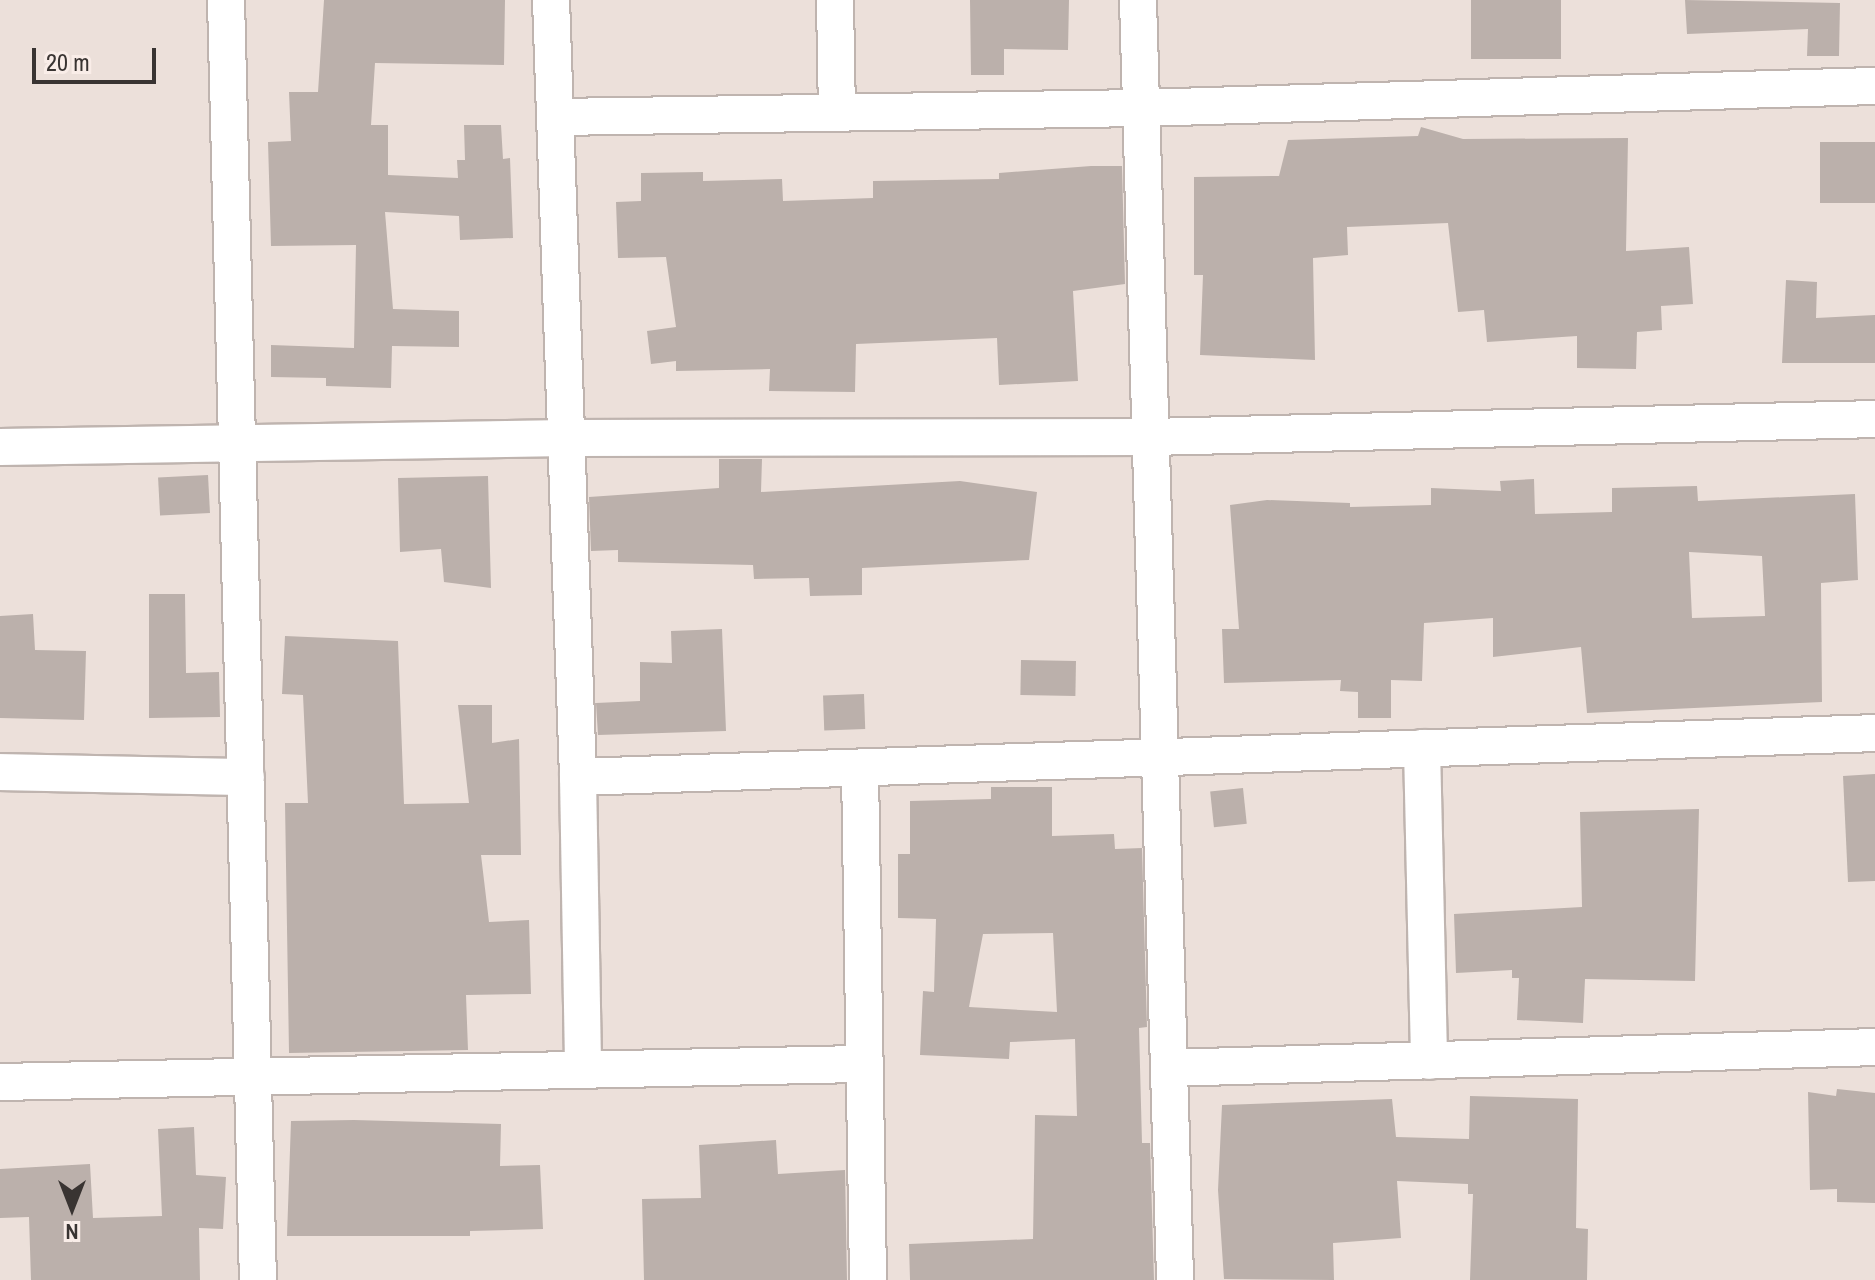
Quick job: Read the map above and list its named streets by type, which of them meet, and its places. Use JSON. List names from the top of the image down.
{
  "scale_bar": "20 m",
  "north": "bottom"
}
